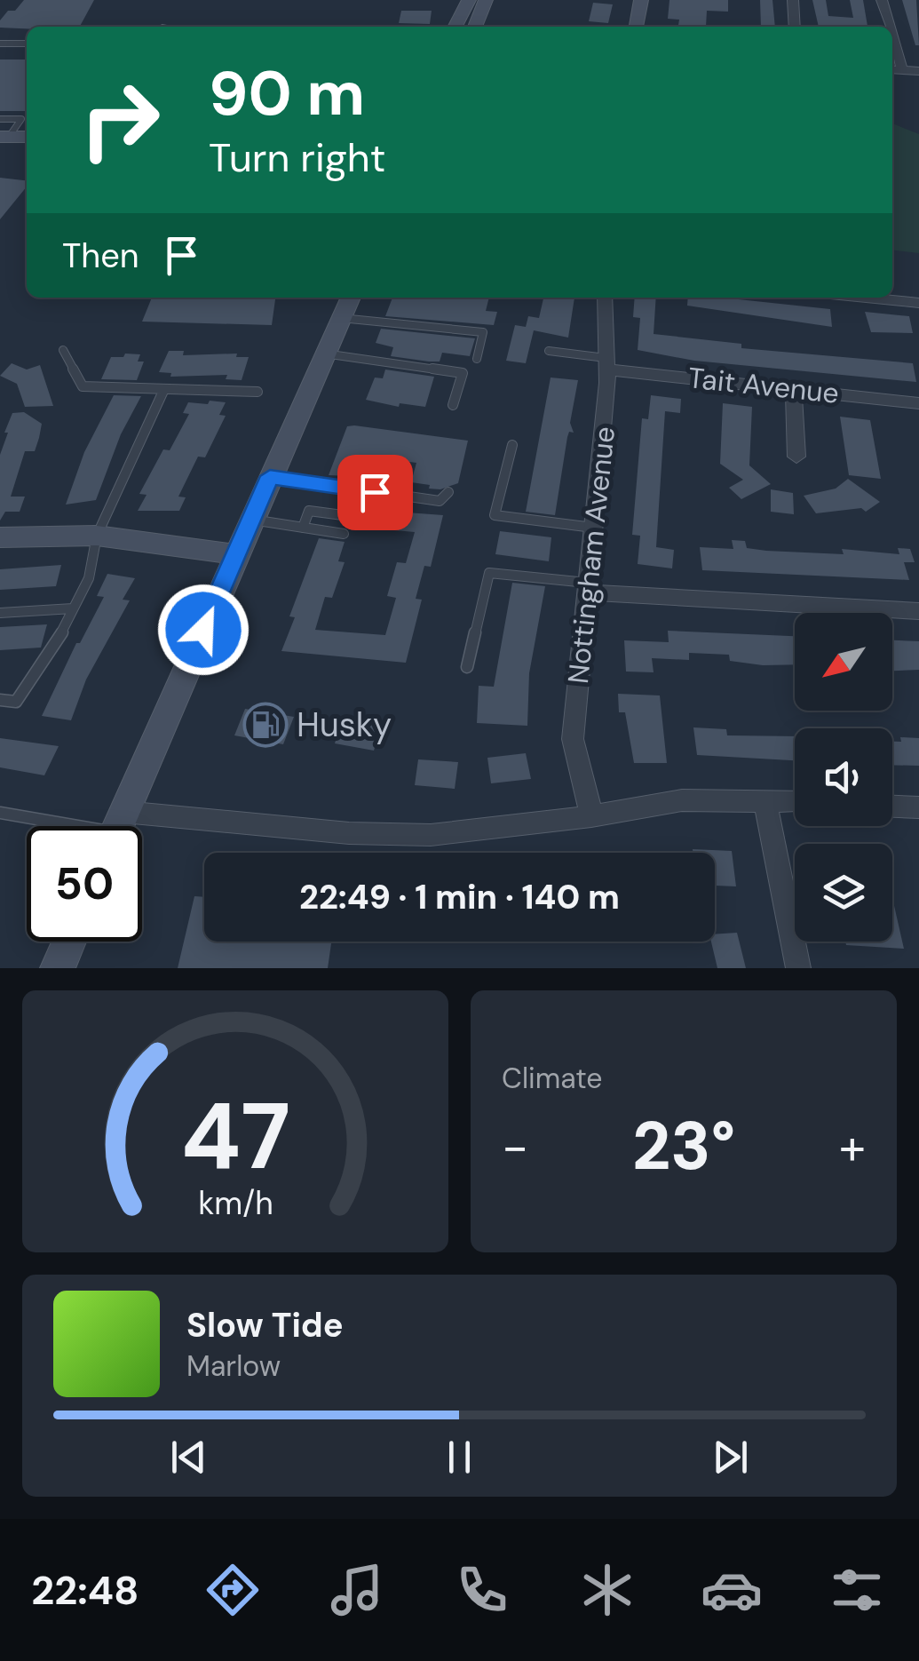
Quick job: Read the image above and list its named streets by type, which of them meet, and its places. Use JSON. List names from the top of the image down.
{
  "streets": {
    "street": ["Tait Avenue", "Nottingham Avenue"]
  },
  "crossings": [
    ["Tait Avenue", "Nottingham Avenue"]
  ],
  "places": {
    "fuel station": ["Husky"]
  },
  "north": "bottom left",
  "page": {
    "turn": ["90 m", "Turn right"],
    "then": "Then",
    "limit": "50",
    "trip": "22:49 · 1 min · 140 m",
    "tile": "Climate",
    "heat": ["−", "23°", "+"],
    "song": ["Slow Tide", "Marlow"],
    "tabs": "22:48",
    "gauge": ["47", "km/h"]
  }
}
